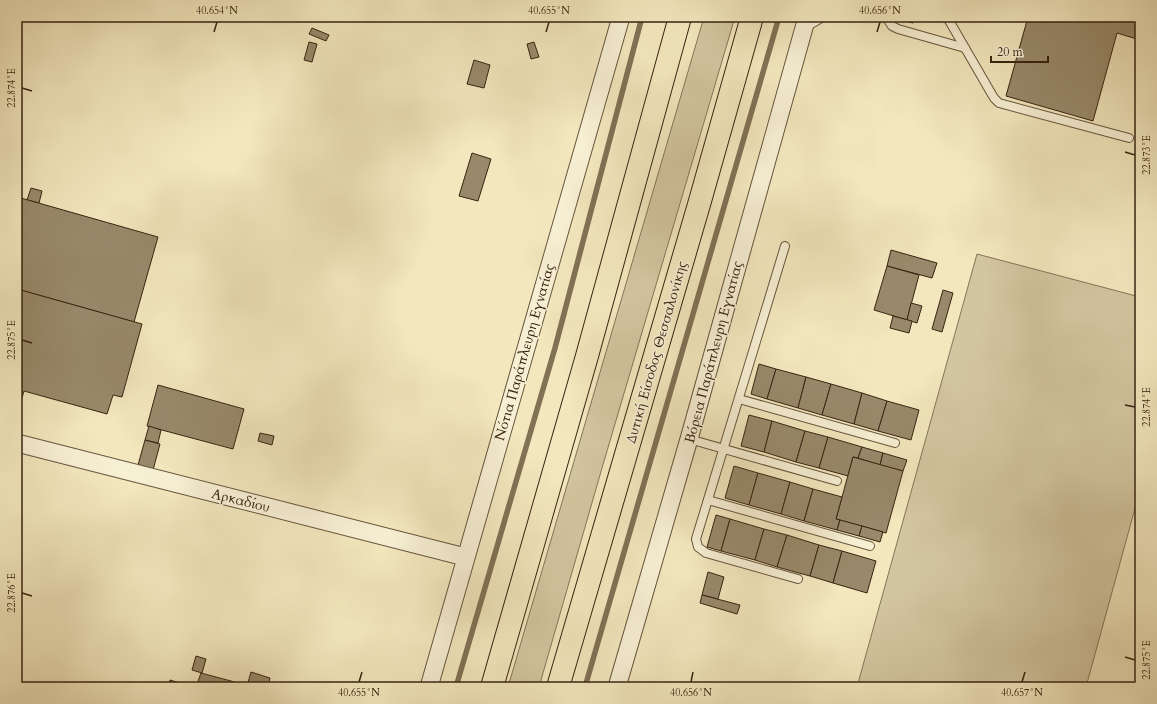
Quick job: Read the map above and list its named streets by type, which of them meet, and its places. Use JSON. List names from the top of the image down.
{
  "streets": {
    "highway": ["Δυτική Είσοδος Θεσσαλονίκης"],
    "street": ["Νότια Παράπλευρη Εγνατίας", "Βόρεια Παράπλευρη Εγνατίας", "Αρκαδίου"]
  },
  "crossings": [
    ["Νότια Παράπλευρη Εγνατίας", "Αρκαδίου"]
  ],
  "scale_bar": "20 m",
  "coordinates": [
    "40.654°N",
    "40.655°N",
    "40.656°N",
    "22.874°E",
    "22.873°E",
    "22.875°E",
    "22.876°E",
    "40.657°N"
  ]
}
